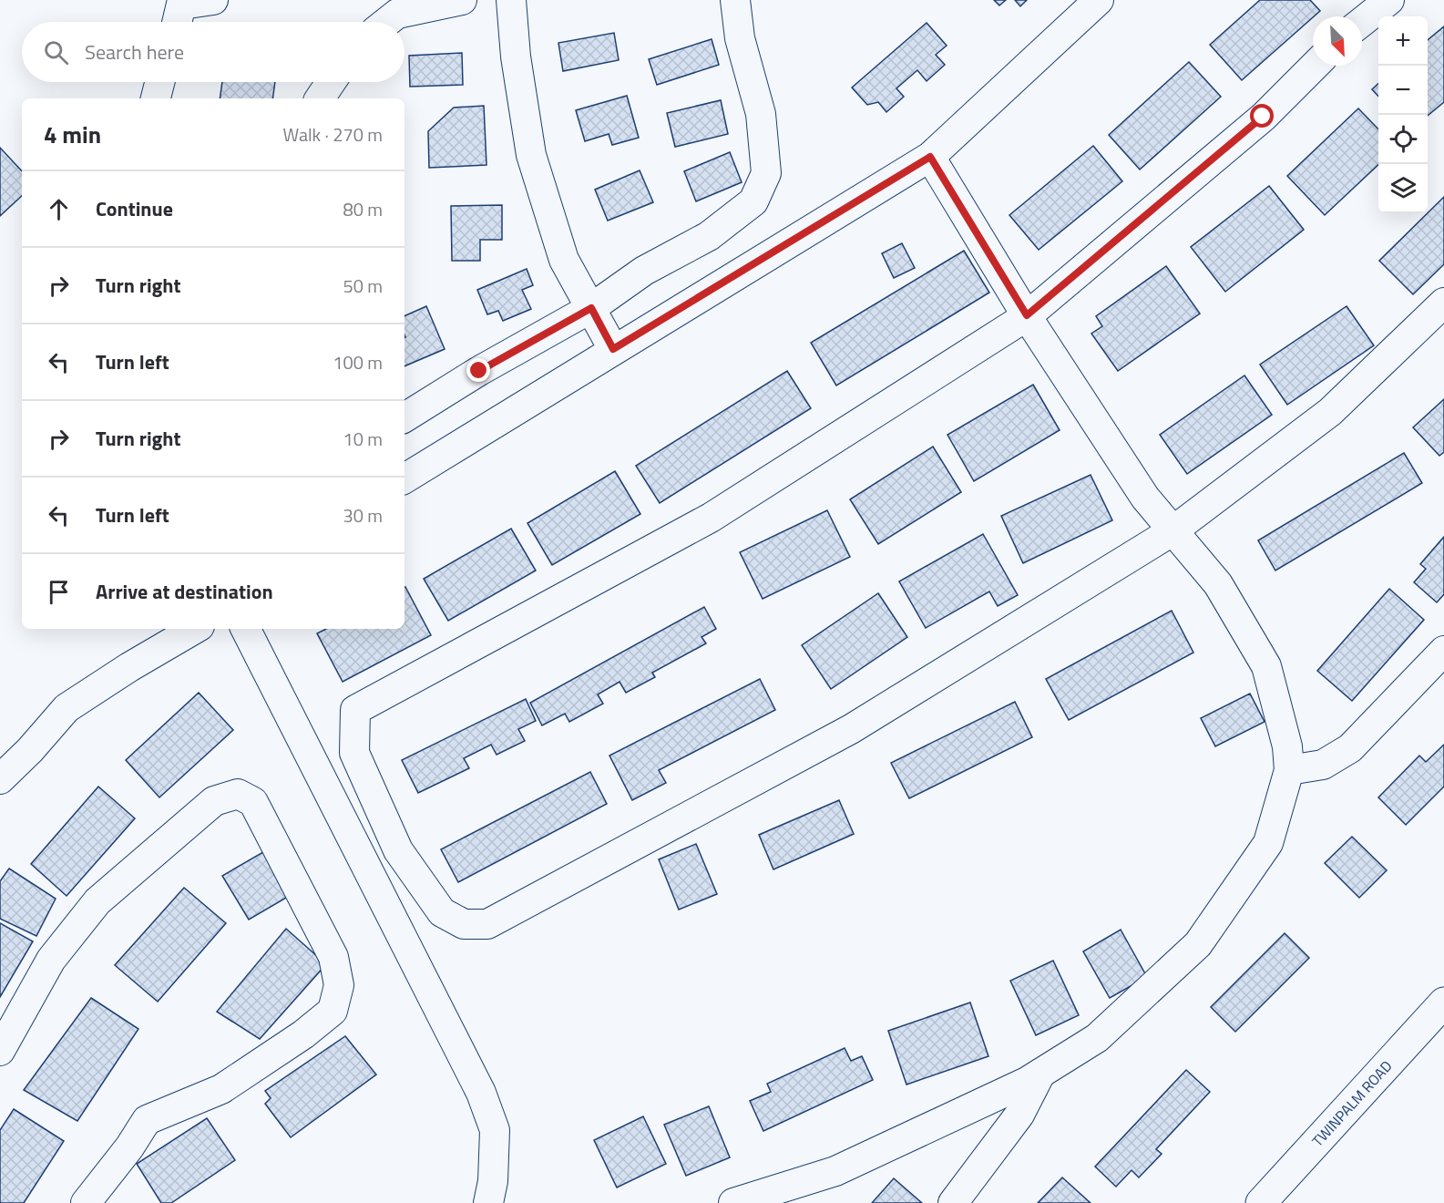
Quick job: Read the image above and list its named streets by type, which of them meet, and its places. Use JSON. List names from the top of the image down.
{
  "streets": {
    "main road": ["TWINPALM ROAD"]
  },
  "north": "bottom right",
  "page": {
    "map_buttons": ["+", "−"],
    "search": "Search here",
    "heading": ["4 min", "Walk · 270 m"],
    "list": [
      ["Continue", "80 m"],
      ["Turn right", "50 m"],
      ["Turn left", "100 m"],
      ["Turn right", "10 m"],
      ["Turn left", "30 m"],
      "Arrive at destination"
    ]
  }
}
